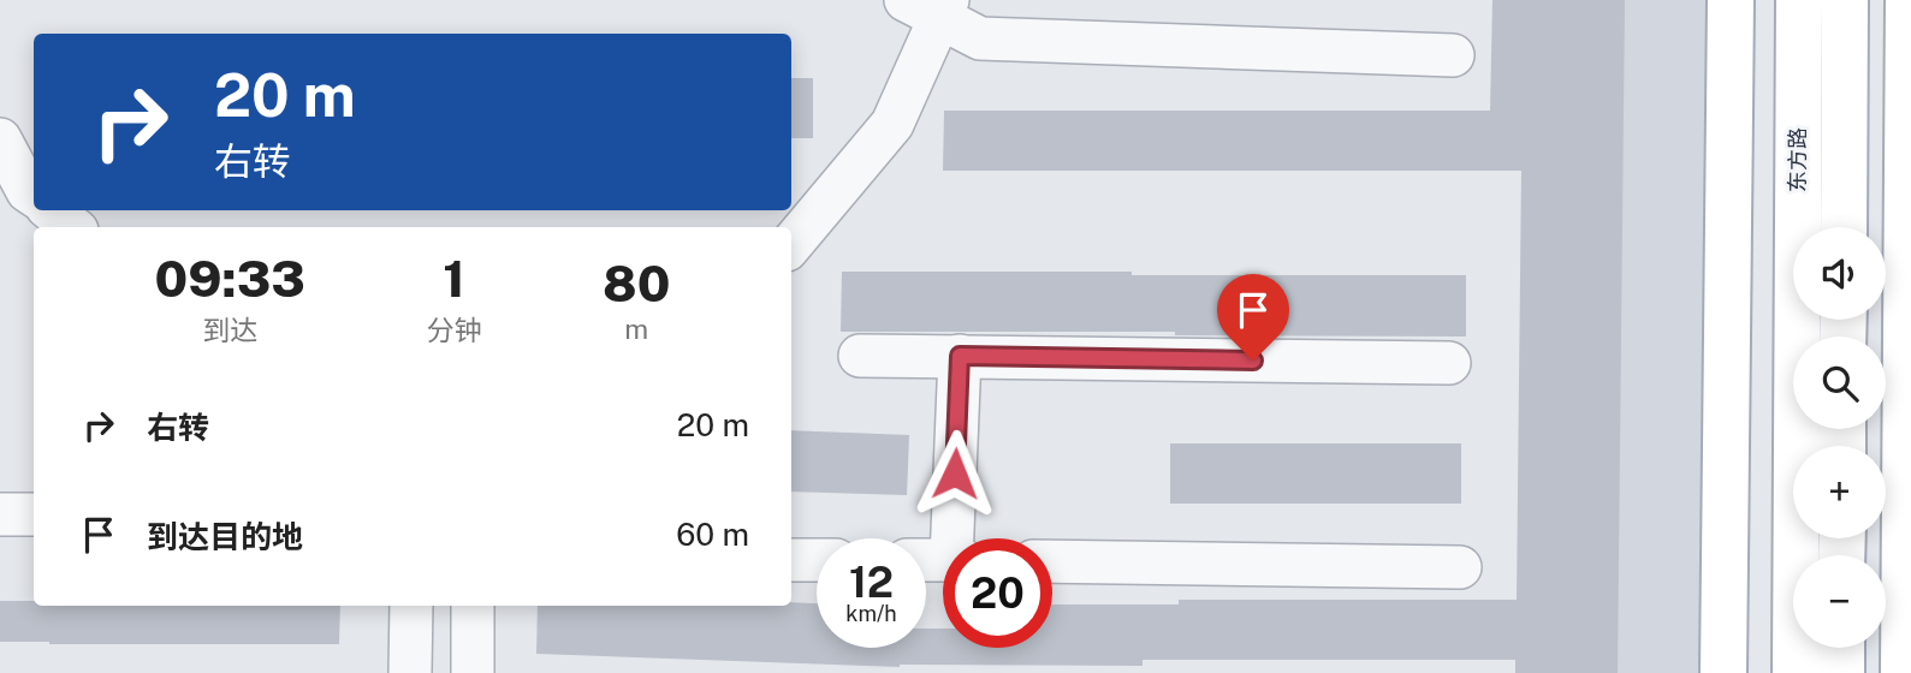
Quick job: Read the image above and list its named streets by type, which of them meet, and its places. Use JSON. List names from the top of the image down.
{
  "streets": {
    "main road": ["东方路"]
  },
  "page": {
    "turn": ["20 m", "右转"],
    "map_buttons": ["+", "−"],
    "eta": [
      "09:33",
      "到达",
      "1",
      "分钟",
      "80",
      "m"
    ],
    "list": [
      {
        "name": "右转",
        "value": "20 m"
      },
      {
        "name": "到达目的地",
        "value": "60 m"
      }
    ],
    "speed": "12 km/h",
    "limit": "20"
  }
}
